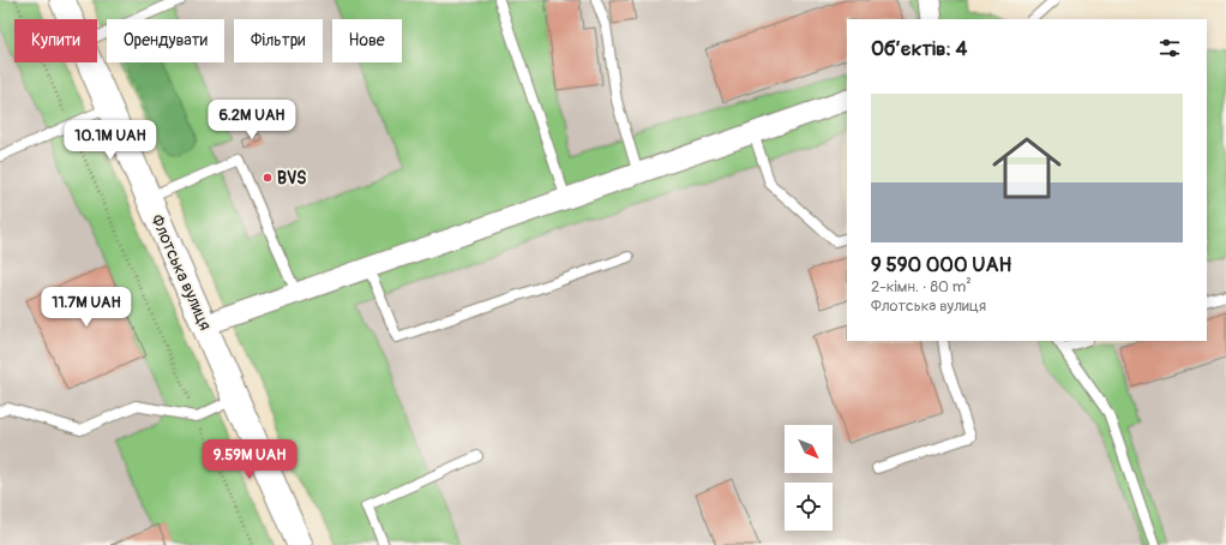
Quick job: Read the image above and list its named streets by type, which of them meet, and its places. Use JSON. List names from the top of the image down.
{
  "streets": {
    "street": ["Флотська вулиця"]
  },
  "places": ["BVS"],
  "north": "bottom right",
  "page": {
    "chip": [
      "Купити",
      "Орендувати",
      "Фільтри",
      "Нове"
    ],
    "heading": "Об’єктів: 4",
    "list": [
      {
        "name": "9 590 000 UAH",
        "note": "2-кімн. · 80 m² · Флотська вулиця"
      }
    ],
    "price": [
      "6.2M UAH",
      "10.1M UAH",
      "11.7M UAH",
      "9.59M UAH"
    ]
  }
}
